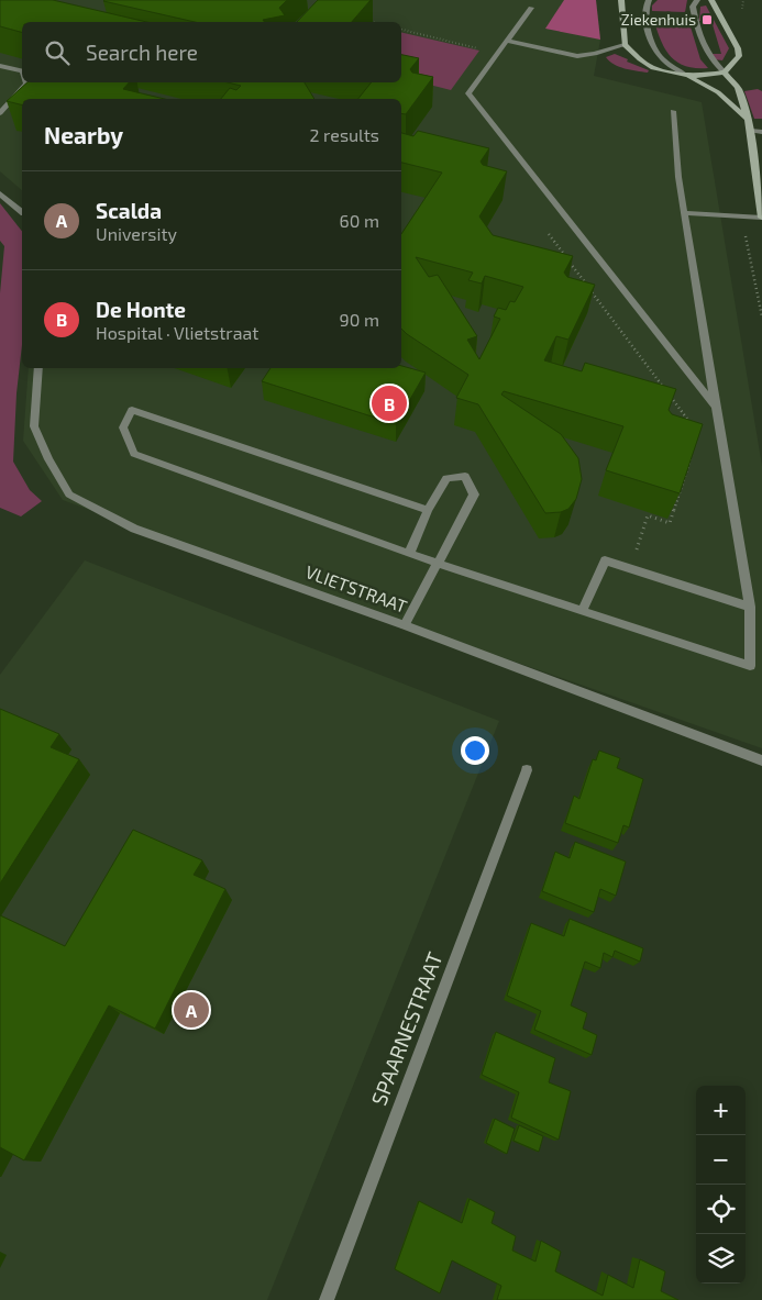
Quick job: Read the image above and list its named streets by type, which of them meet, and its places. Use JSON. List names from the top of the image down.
{
  "streets": {
    "street": ["VLIETSTRAAT", "SPAARNESTRAAT"]
  },
  "places": {
    "transit": ["Ziekenhuis"]
  },
  "page": {
    "search": "Search here",
    "heading": ["Nearby", "2 results"],
    "list": [
      {
        "mark": "A",
        "name": "Scalda",
        "note": "University",
        "value": "60 m"
      },
      {
        "mark": "B",
        "name": "De Honte",
        "note": "Hospital · Vlietstraat",
        "value": "90 m"
      }
    ],
    "pins": ["B", "A"],
    "map_buttons": ["+", "−"]
  }
}
